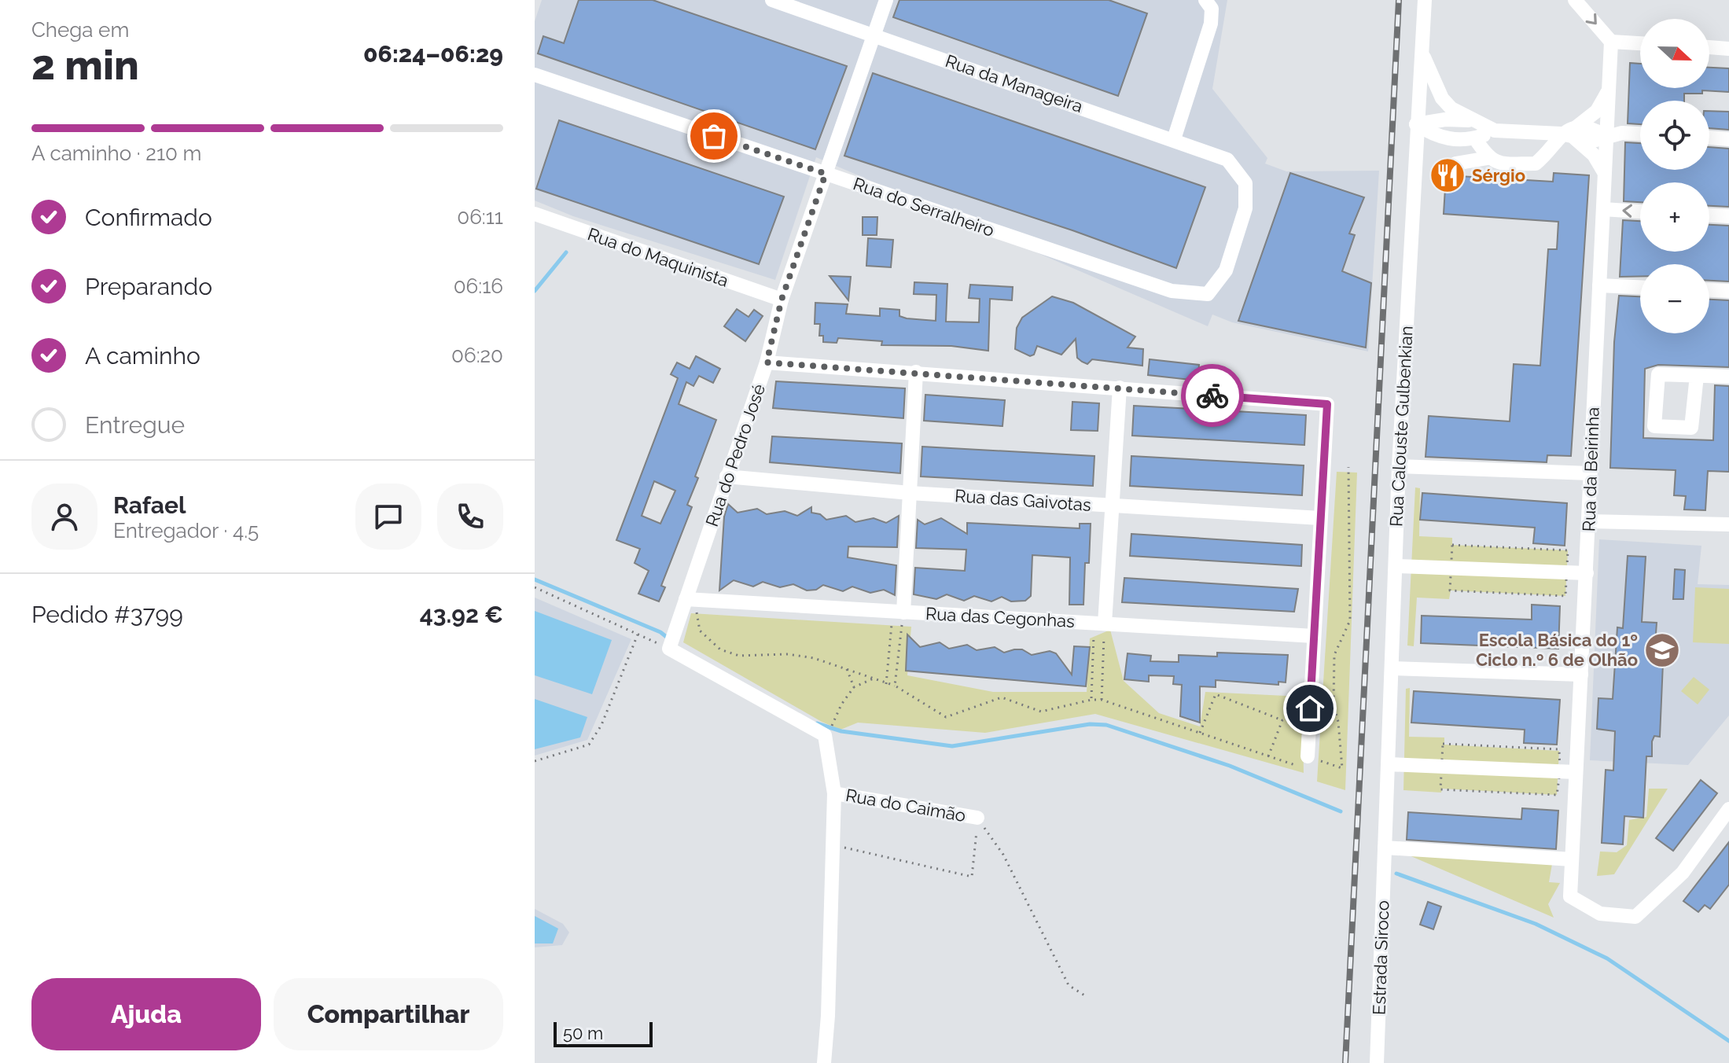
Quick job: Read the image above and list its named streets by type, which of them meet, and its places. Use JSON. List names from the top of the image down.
{
  "streets": {
    "street": [
      "Rua da Manageira",
      "Rua do Serralheiro",
      "Rua do Maquinista",
      "Rua Calouste Gulbenkian",
      "Rua do Pedro José",
      "Rua da Beirinha",
      "Rua das Gaivotas",
      "Rua das Cegonhas",
      "Rua do Caimão",
      "Estrada Siroco"
    ]
  },
  "crossings": [
    ["Rua da Manageira", "Rua do Serralheiro"],
    ["Rua da Manageira", "Rua do Pedro José"],
    ["Rua do Serralheiro", "Rua do Pedro José"],
    ["Rua do Maquinista", "Rua do Pedro José"],
    ["Rua Calouste Gulbenkian", "Estrada Siroco"],
    ["Rua do Pedro José", "Rua das Gaivotas"],
    ["Rua do Pedro José", "Rua das Cegonhas"]
  ],
  "places": {
    "restaurant": ["Sérgio"],
    "school or university": ["Escola Básica do 1º Ciclo n.º 6 de Olhão"]
  },
  "scale_bar": "50 m",
  "north": "right",
  "page": {
    "heading": ["2 min", "Chega em", "06:24–06:29"],
    "panel": [
      "Rafael",
      "Entregador · 4.5",
      "Pedido #3799",
      "43.92 €"
    ],
    "map_buttons": ["+", "−"],
    "bar": "A caminho · 210 m",
    "list": [
      ["Confirmado", "06:11"],
      ["Preparando", "06:16"],
      ["A caminho", "06:20"],
      "Entregue"
    ],
    "buttons": ["Ajuda", "Compartilhar"],
    "scale": "50 m"
  }
}
